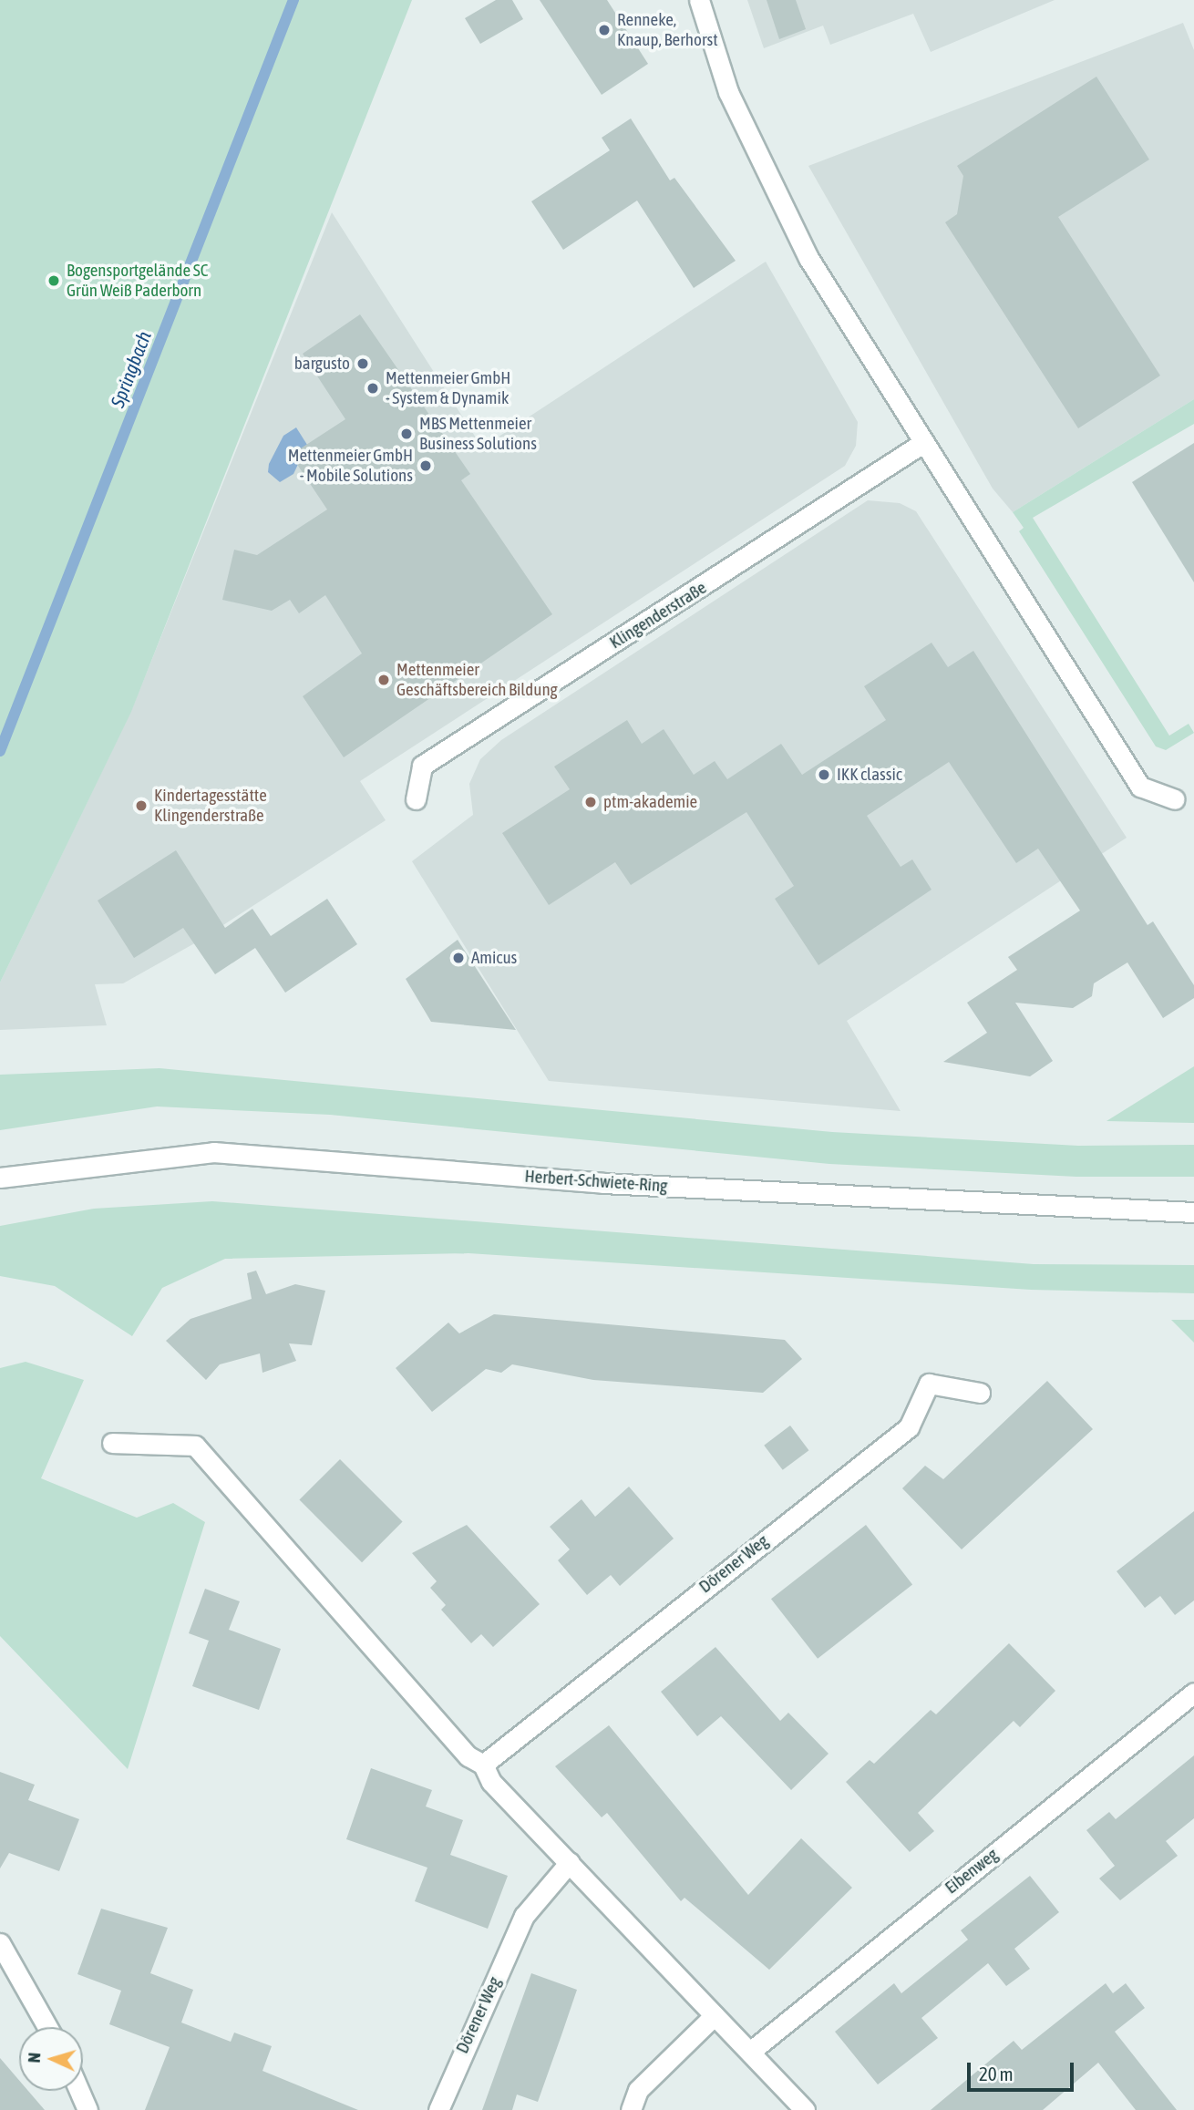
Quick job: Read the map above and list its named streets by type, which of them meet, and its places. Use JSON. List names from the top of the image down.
{
  "streets": {
    "street": [
      "Klingenderstraße",
      "Herbert-Schwiete-Ring",
      "Dörener Weg",
      "Eibenweg"
    ]
  },
  "water": ["Springbach"],
  "places": [
    "Renneke, Knaup, Berhorst",
    "Bogensportgelände SC Grün Weiß Paderborn",
    "bargusto",
    "Mettenmeier GmbH - System & Dynamik",
    "MBS Mettenmeier Business Solutions",
    "Mettenmeier GmbH - Mobile Solutions",
    "Mettenmeier Geschäftsbereich Bildung",
    "IKK classic",
    "ptm-akademie",
    "Kindertagesstätte Klingenderstraße",
    "Amicus"
  ],
  "scale_bar": "20 m",
  "north": "left"
}
